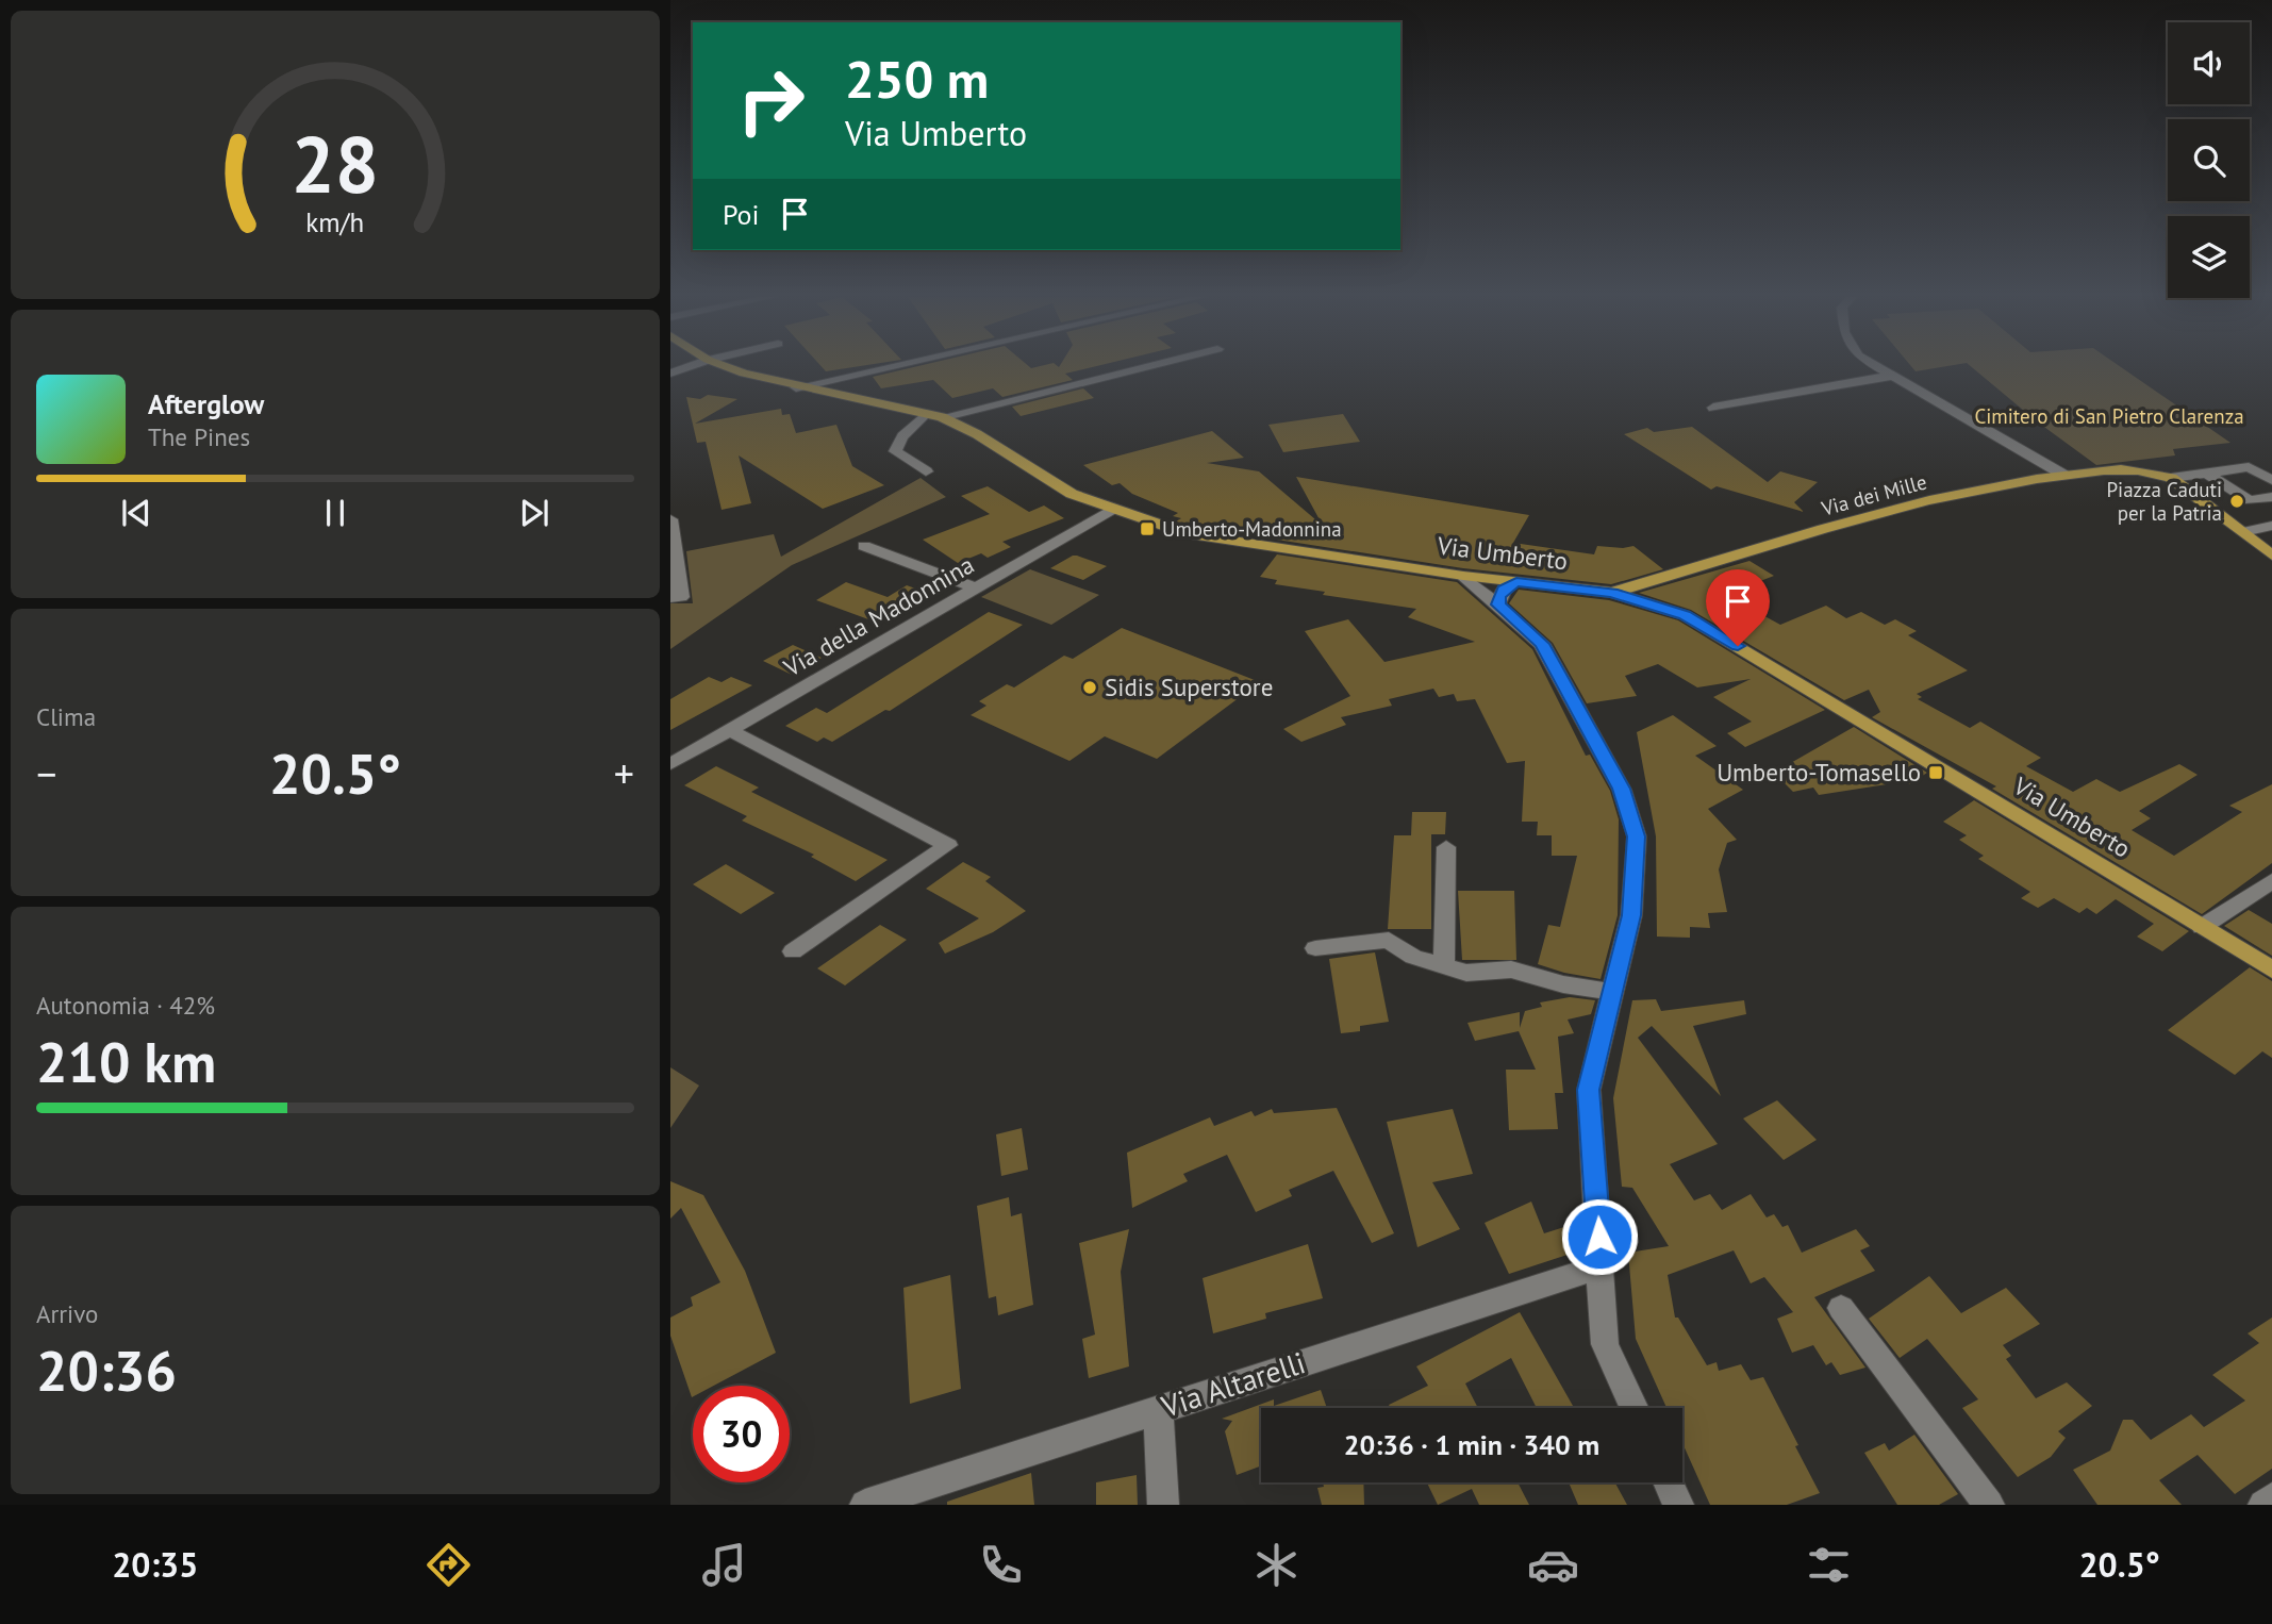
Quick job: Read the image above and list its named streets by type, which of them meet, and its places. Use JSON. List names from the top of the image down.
{
  "streets": {
    "main road": ["Via dei Mille", "Via Umberto"],
    "street": ["Via della Madonnina", "Via Altarelli"]
  },
  "crossings": [
    ["Via dei Mille", "Via Umberto"],
    ["Via Umberto", "Via della Madonnina"]
  ],
  "parks": ["Cimitero di San Pietro Clarenza"],
  "places": {
    "other": ["Piazza Caduti per la Patria", "Sidis Superstore"],
    "transit": ["Umberto-Madonnina", "Umberto-Tomasello"]
  },
  "page": {
    "turn": ["250 m", "Via Umberto"],
    "then": "Poi",
    "song": ["Afterglow", "The Pines"],
    "tile": [
      "Clima",
      ["Autonomia · 42%", "210 km"],
      ["Arrivo", "20:36"]
    ],
    "heat": ["−", "20.5°", "+"],
    "limit": "30",
    "trip": "20:36 · 1 min · 340 m",
    "tabs": ["20:35", "20.5°"],
    "gauge": ["28", "km/h"]
  }
}
